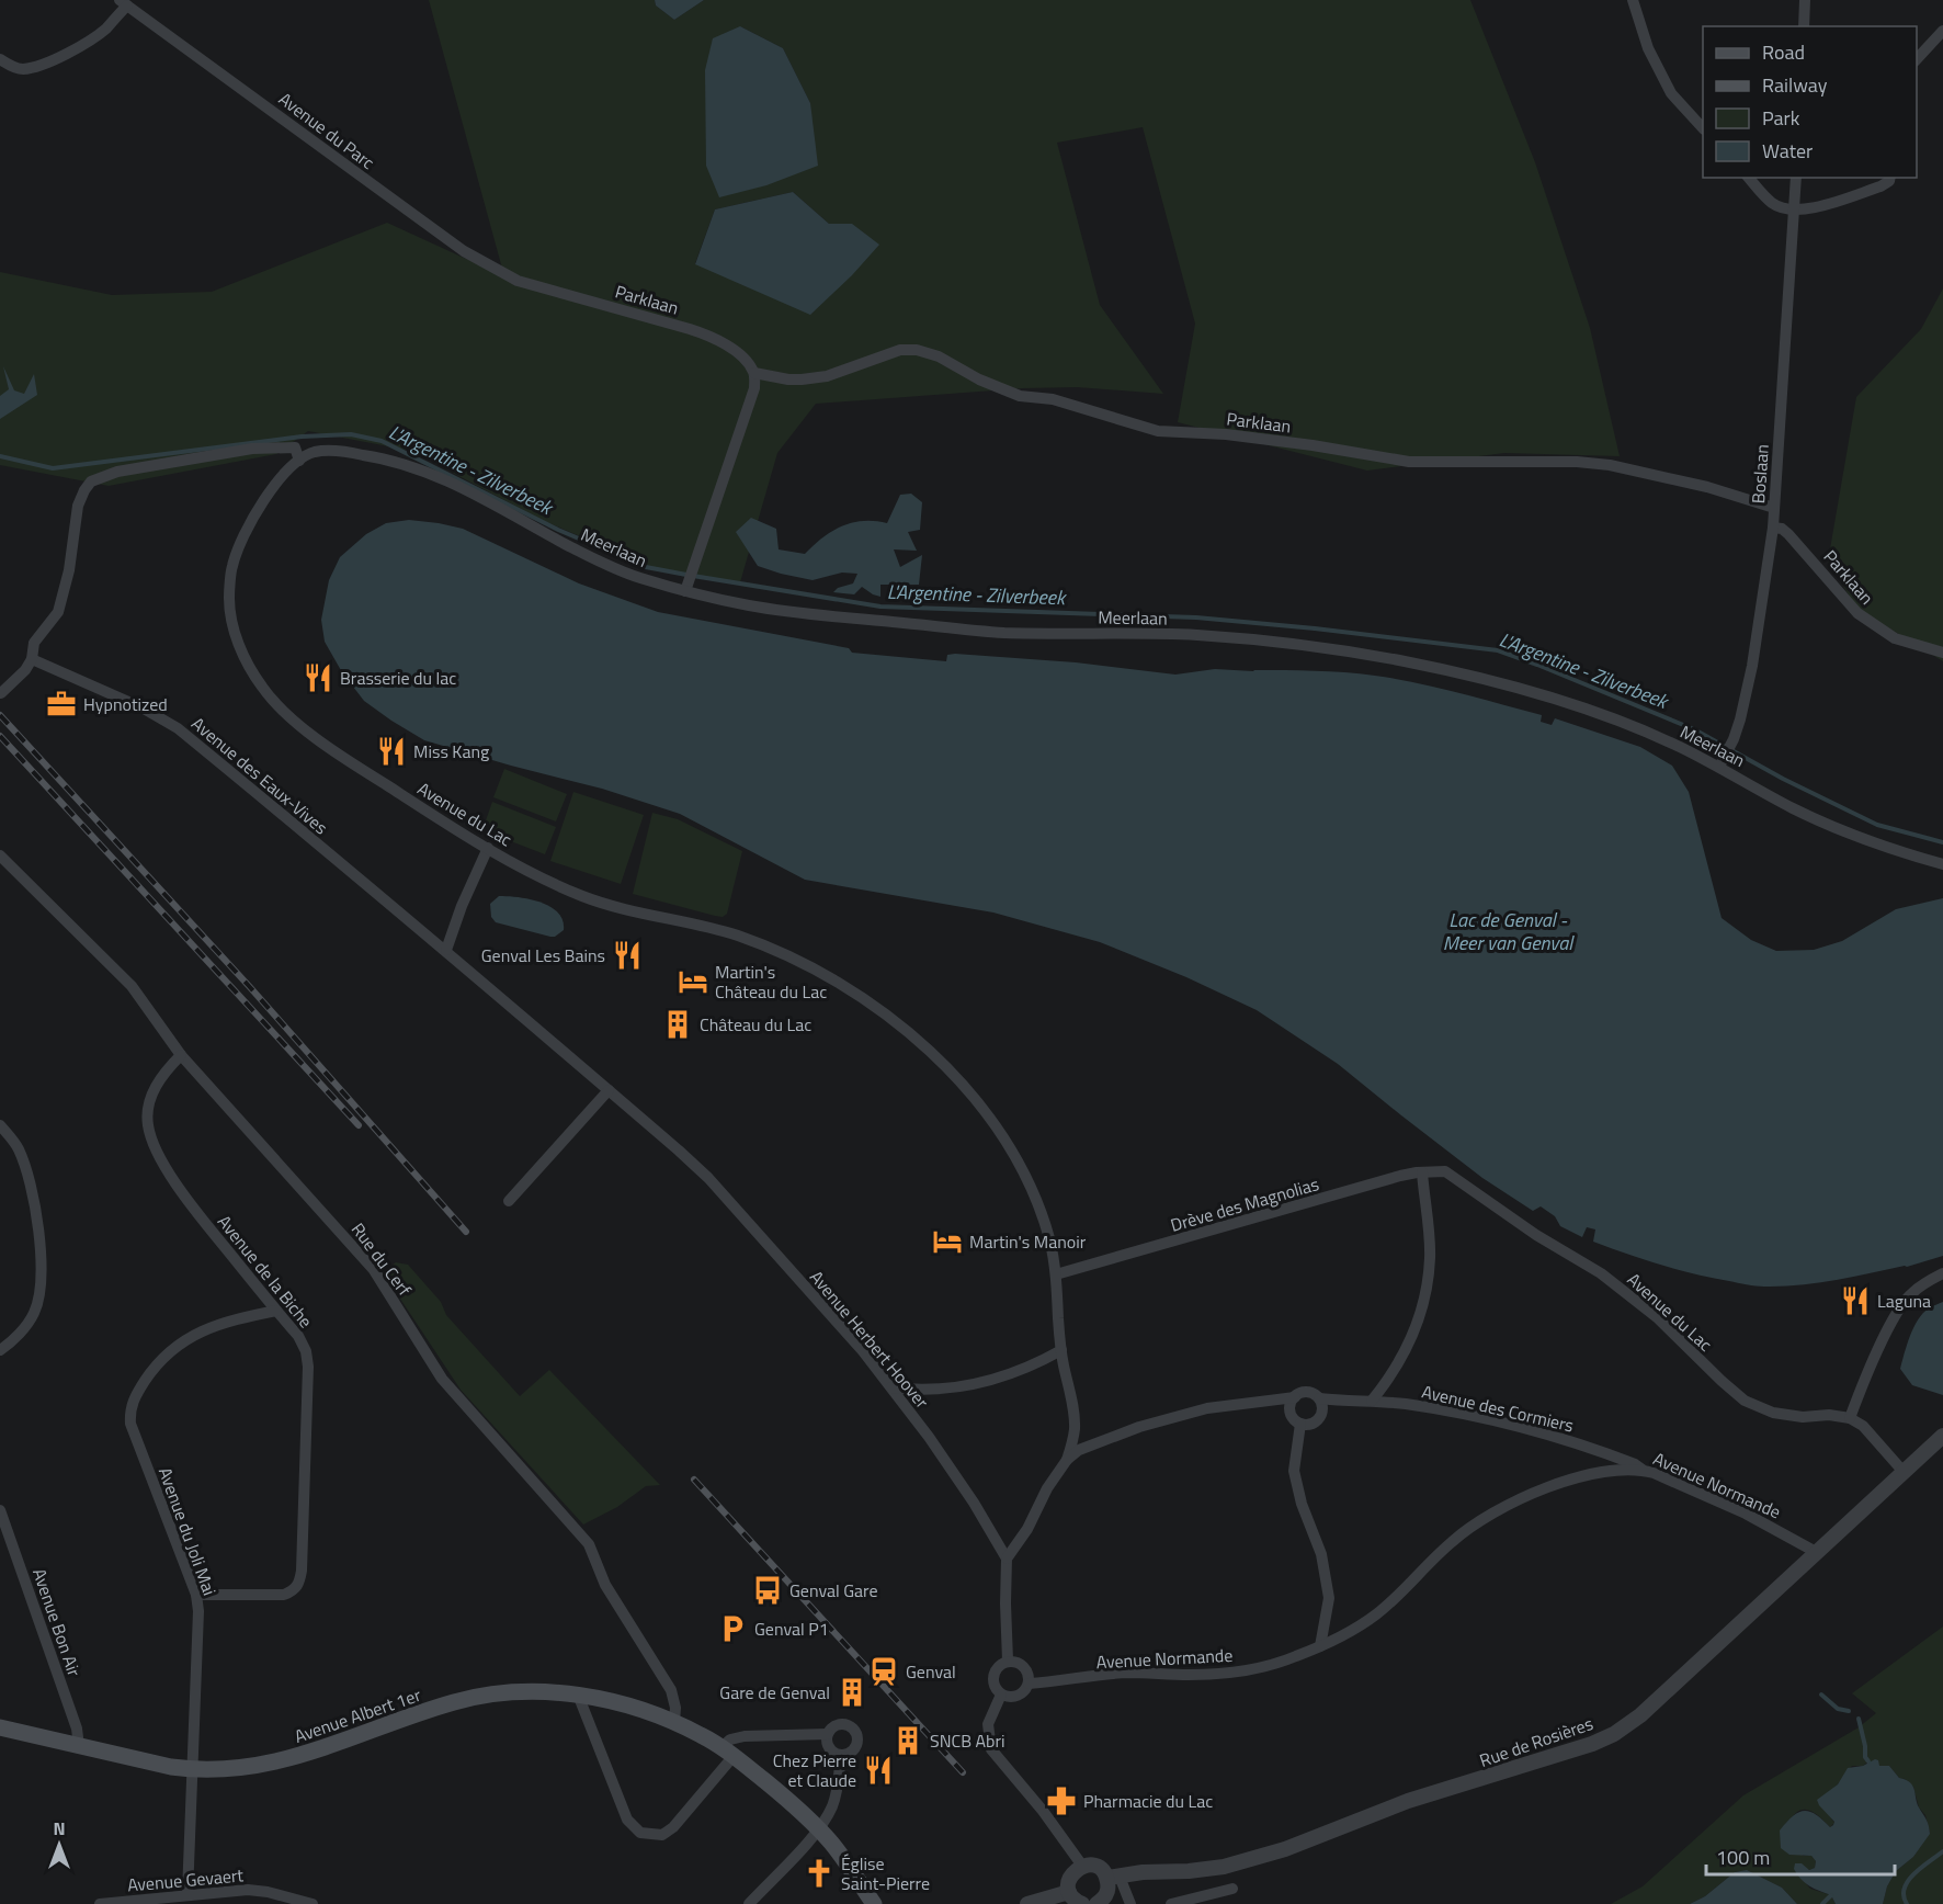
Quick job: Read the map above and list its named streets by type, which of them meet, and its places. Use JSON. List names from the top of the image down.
{
  "streets": {
    "main road": ["Avenue Albert 1er"],
    "street": [
      "Avenue du Parc",
      "Parklaan",
      "Boslaan",
      "Meerlaan",
      "Avenue des Eaux-Vives",
      "Avenue du Lac",
      "Drève des Magnolias",
      "Rue du Cerf",
      "Avenue de la Biche",
      "Avenue Herbert Hoover",
      "Avenue des Cormiers",
      "Avenue Normande",
      "Avenue du Joli Mai",
      "Avenue Bon Air",
      "Rue de Rosières",
      "Avenue Gevaert"
    ]
  },
  "crossings": [
    ["Avenue du Parc", "Parklaan"],
    ["Parklaan", "Boslaan"],
    ["Boslaan", "Meerlaan"],
    ["Meerlaan", "Avenue du Lac"],
    ["Avenue des Eaux-Vives", "Avenue Herbert Hoover"],
    ["Avenue du Lac", "Drève des Magnolias"],
    ["Avenue du Lac", "Avenue des Cormiers"],
    ["Rue du Cerf", "Avenue de la Biche"],
    ["Rue du Cerf", "Avenue Albert 1er"],
    ["Avenue de la Biche", "Avenue du Joli Mai"],
    ["Avenue Herbert Hoover", "Avenue des Cormiers"],
    ["Avenue des Cormiers", "Avenue Normande"],
    ["Avenue Normande", "Rue de Rosières"],
    ["Avenue du Joli Mai", "Avenue Albert 1er"],
    ["Avenue du Joli Mai", "Avenue Gevaert"],
    ["Avenue Bon Air", "Avenue Albert 1er"]
  ],
  "water": ["L'Argentine - Zilverbeek", "Lac de Genval - Meer van Genval"],
  "places": {
    "restaurant": [
      "Brasserie du lac",
      "Miss Kang",
      "Genval Les Bains",
      "Laguna",
      "Chez Pierre et Claude"
    ],
    "office": ["Hypnotized"],
    "hotel": ["Martin's Château du Lac", "Martin's Manoir"],
    "building": ["Château du Lac", "Gare de Genval", "SNCB Abri"],
    "bus stop": ["Genval Gare"],
    "parking": ["Genval P1"],
    "station": ["Genval"],
    "pharmacy": ["Pharmacie du Lac"],
    "church": ["Église Saint-Pierre"]
  },
  "legend": [
    "Road",
    "Railway",
    "Park",
    "Water"
  ],
  "scale_bar": "100 m",
  "north": "top"
}
